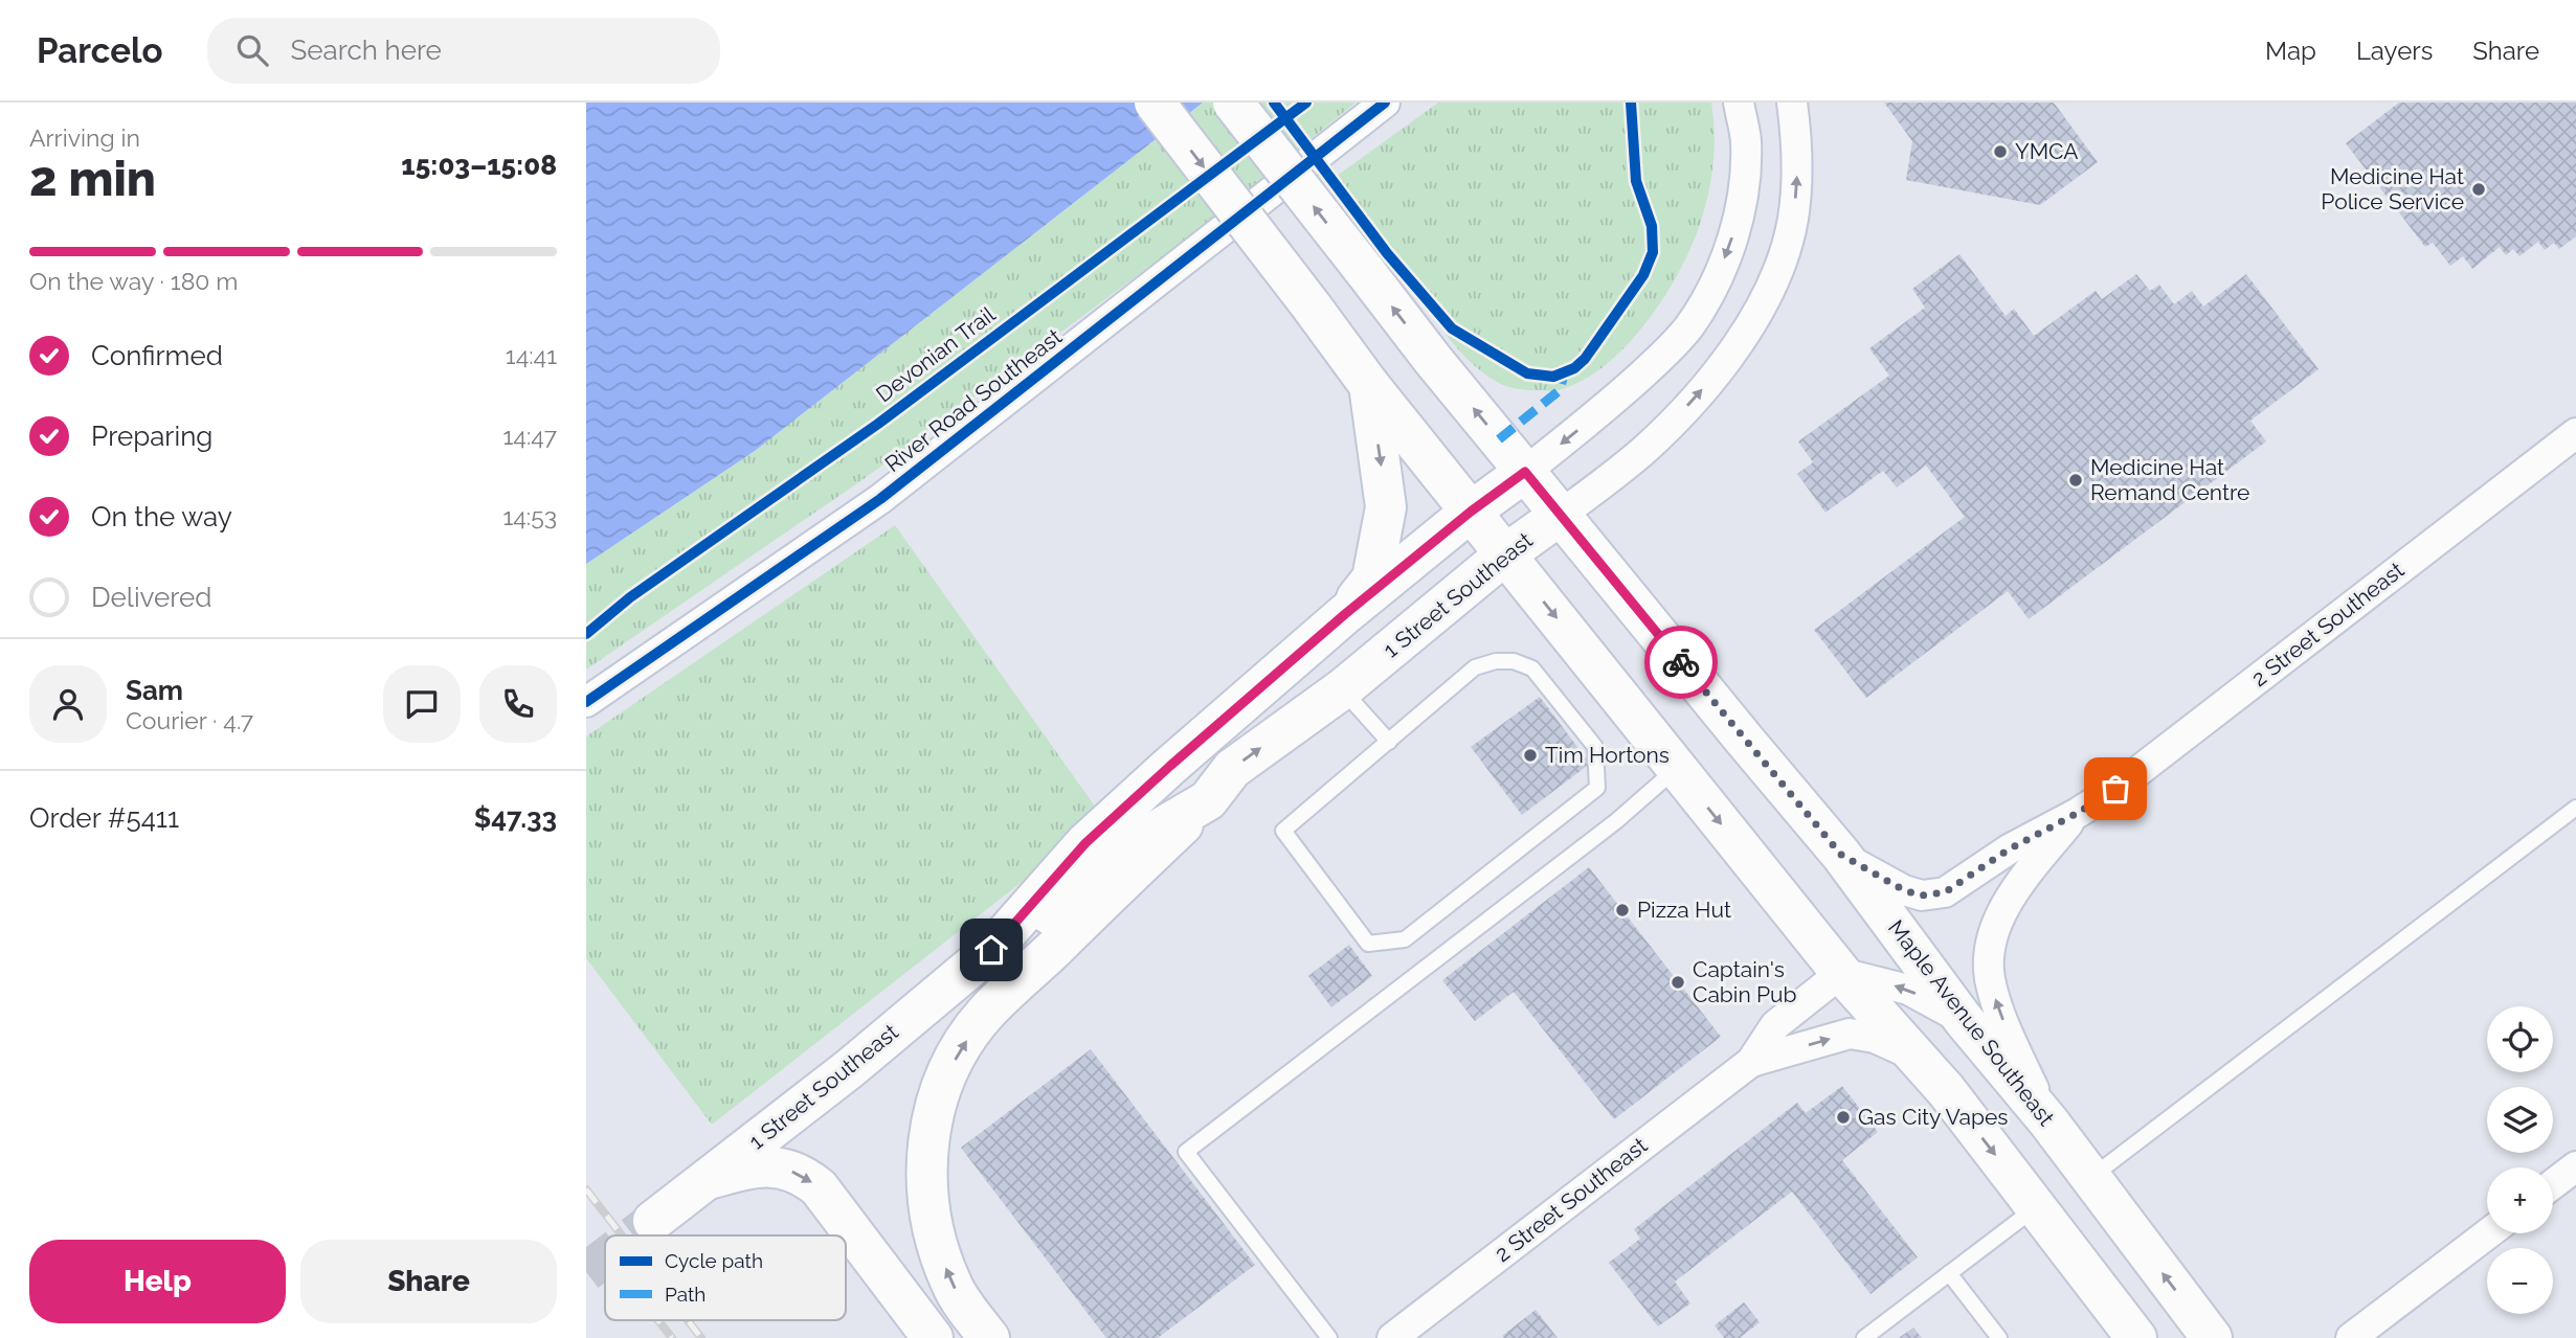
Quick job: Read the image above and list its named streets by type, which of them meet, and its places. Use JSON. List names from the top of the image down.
{
  "streets": {
    "main road": ["1 Street Southeast", "Maple Avenue Southeast"],
    "street": ["River Road Southeast", "2 Street Southeast"],
    "cycle path": ["Devonian Trail"]
  },
  "crossings": [
    ["1 Street Southeast", "Maple Avenue Southeast"],
    ["2 Street Southeast", "Maple Avenue Southeast"]
  ],
  "places": [
    "YMCA",
    "Medicine Hat Police Service",
    "Medicine Hat Remand Centre",
    "Tim Hortons",
    "Pizza Hut",
    "Captain's Cabin Pub",
    "Gas City Vapes"
  ],
  "legend": ["Cycle path", "Path"],
  "page": {
    "header": "Parcelo",
    "search": "Search here",
    "nav": ["Map", "Layers", "Share"],
    "heading": ["2 min", "Arriving in", "15:03–15:08"],
    "panel": [
      "Sam",
      "Courier · 4.7",
      "Order #5411",
      "$47.33"
    ],
    "bar": "On the way · 180 m",
    "list": [
      ["Confirmed", "14:41"],
      ["Preparing", "14:47"],
      ["On the way", "14:53"],
      "Delivered"
    ],
    "map_buttons": ["+", "−"],
    "buttons": ["Help", "Share"]
  }
}
